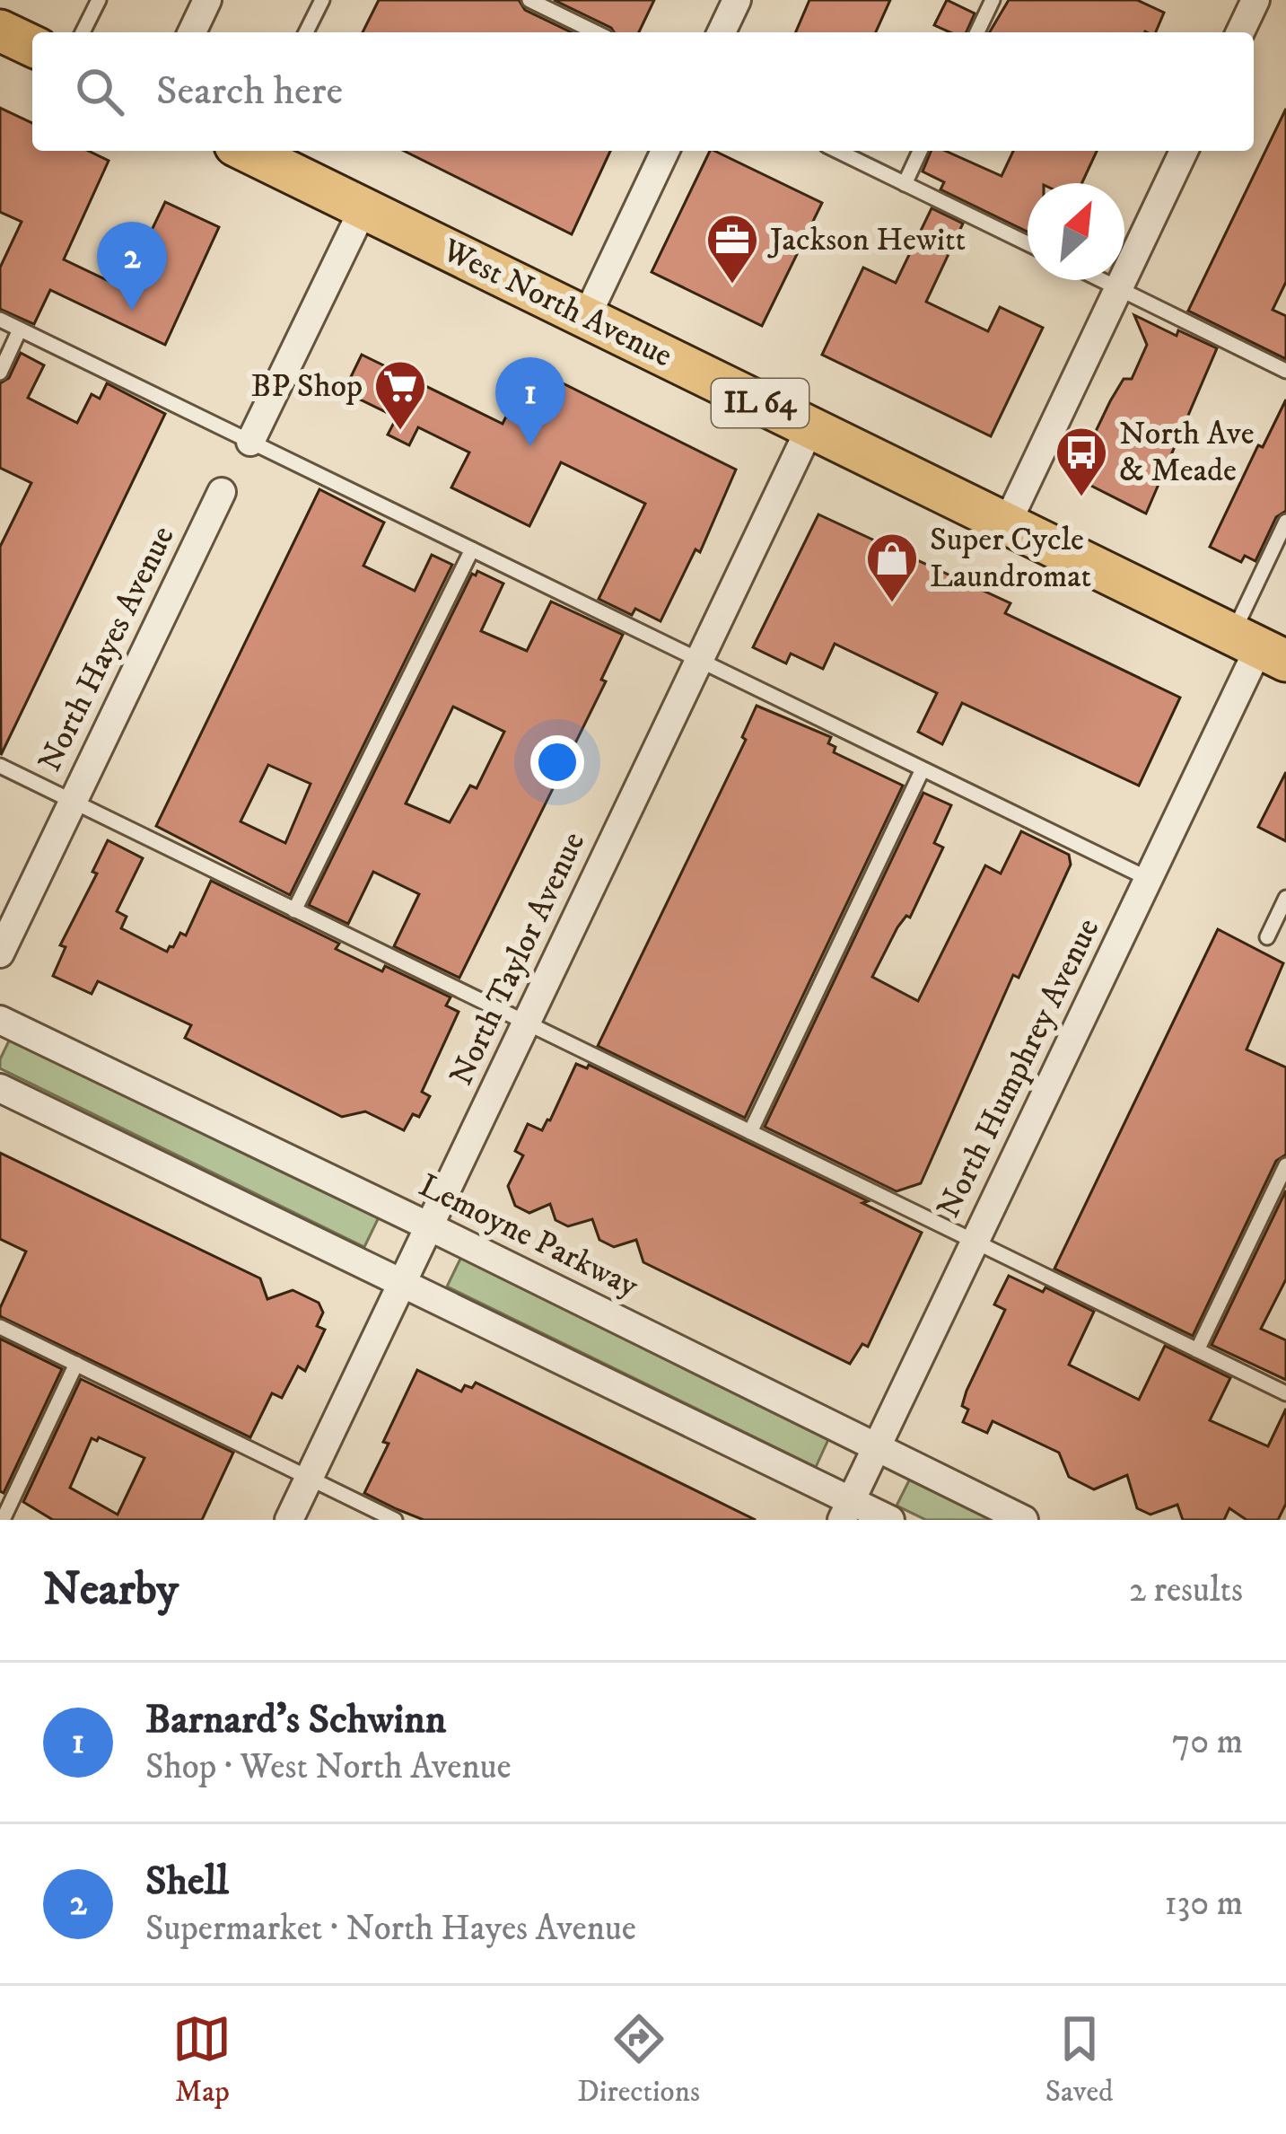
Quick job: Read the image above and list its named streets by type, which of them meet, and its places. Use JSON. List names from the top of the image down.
{
  "streets": {
    "main road": ["West North Avenue", "IL 64"],
    "street": [
      "North Hayes Avenue",
      "North Taylor Avenue",
      "North Humphrey Avenue",
      "Lemoyne Parkway"
    ]
  },
  "crossings": [
    ["West North Avenue", "North Taylor Avenue"],
    ["West North Avenue", "North Humphrey Avenue"],
    ["North Taylor Avenue", "Lemoyne Parkway"],
    ["North Humphrey Avenue", "Lemoyne Parkway"]
  ],
  "places": {
    "office": ["Jackson Hewitt"],
    "supermarket": ["BP Shop"],
    "bus stop": ["North Ave & Meade"],
    "shop": ["Super Cycle Laundromat"]
  },
  "north": "top right",
  "page": {
    "search": "Search here",
    "pins": ["2", "1"],
    "heading": ["Nearby", "2 results"],
    "list": [
      {
        "mark": "1",
        "name": "Barnard's Schwinn",
        "note": "Shop · West North Avenue",
        "value": "70 m"
      },
      {
        "mark": "2",
        "name": "Shell",
        "note": "Supermarket · North Hayes Avenue",
        "value": "130 m"
      }
    ],
    "nav": ["Map", "Directions", "Saved"]
  }
}
